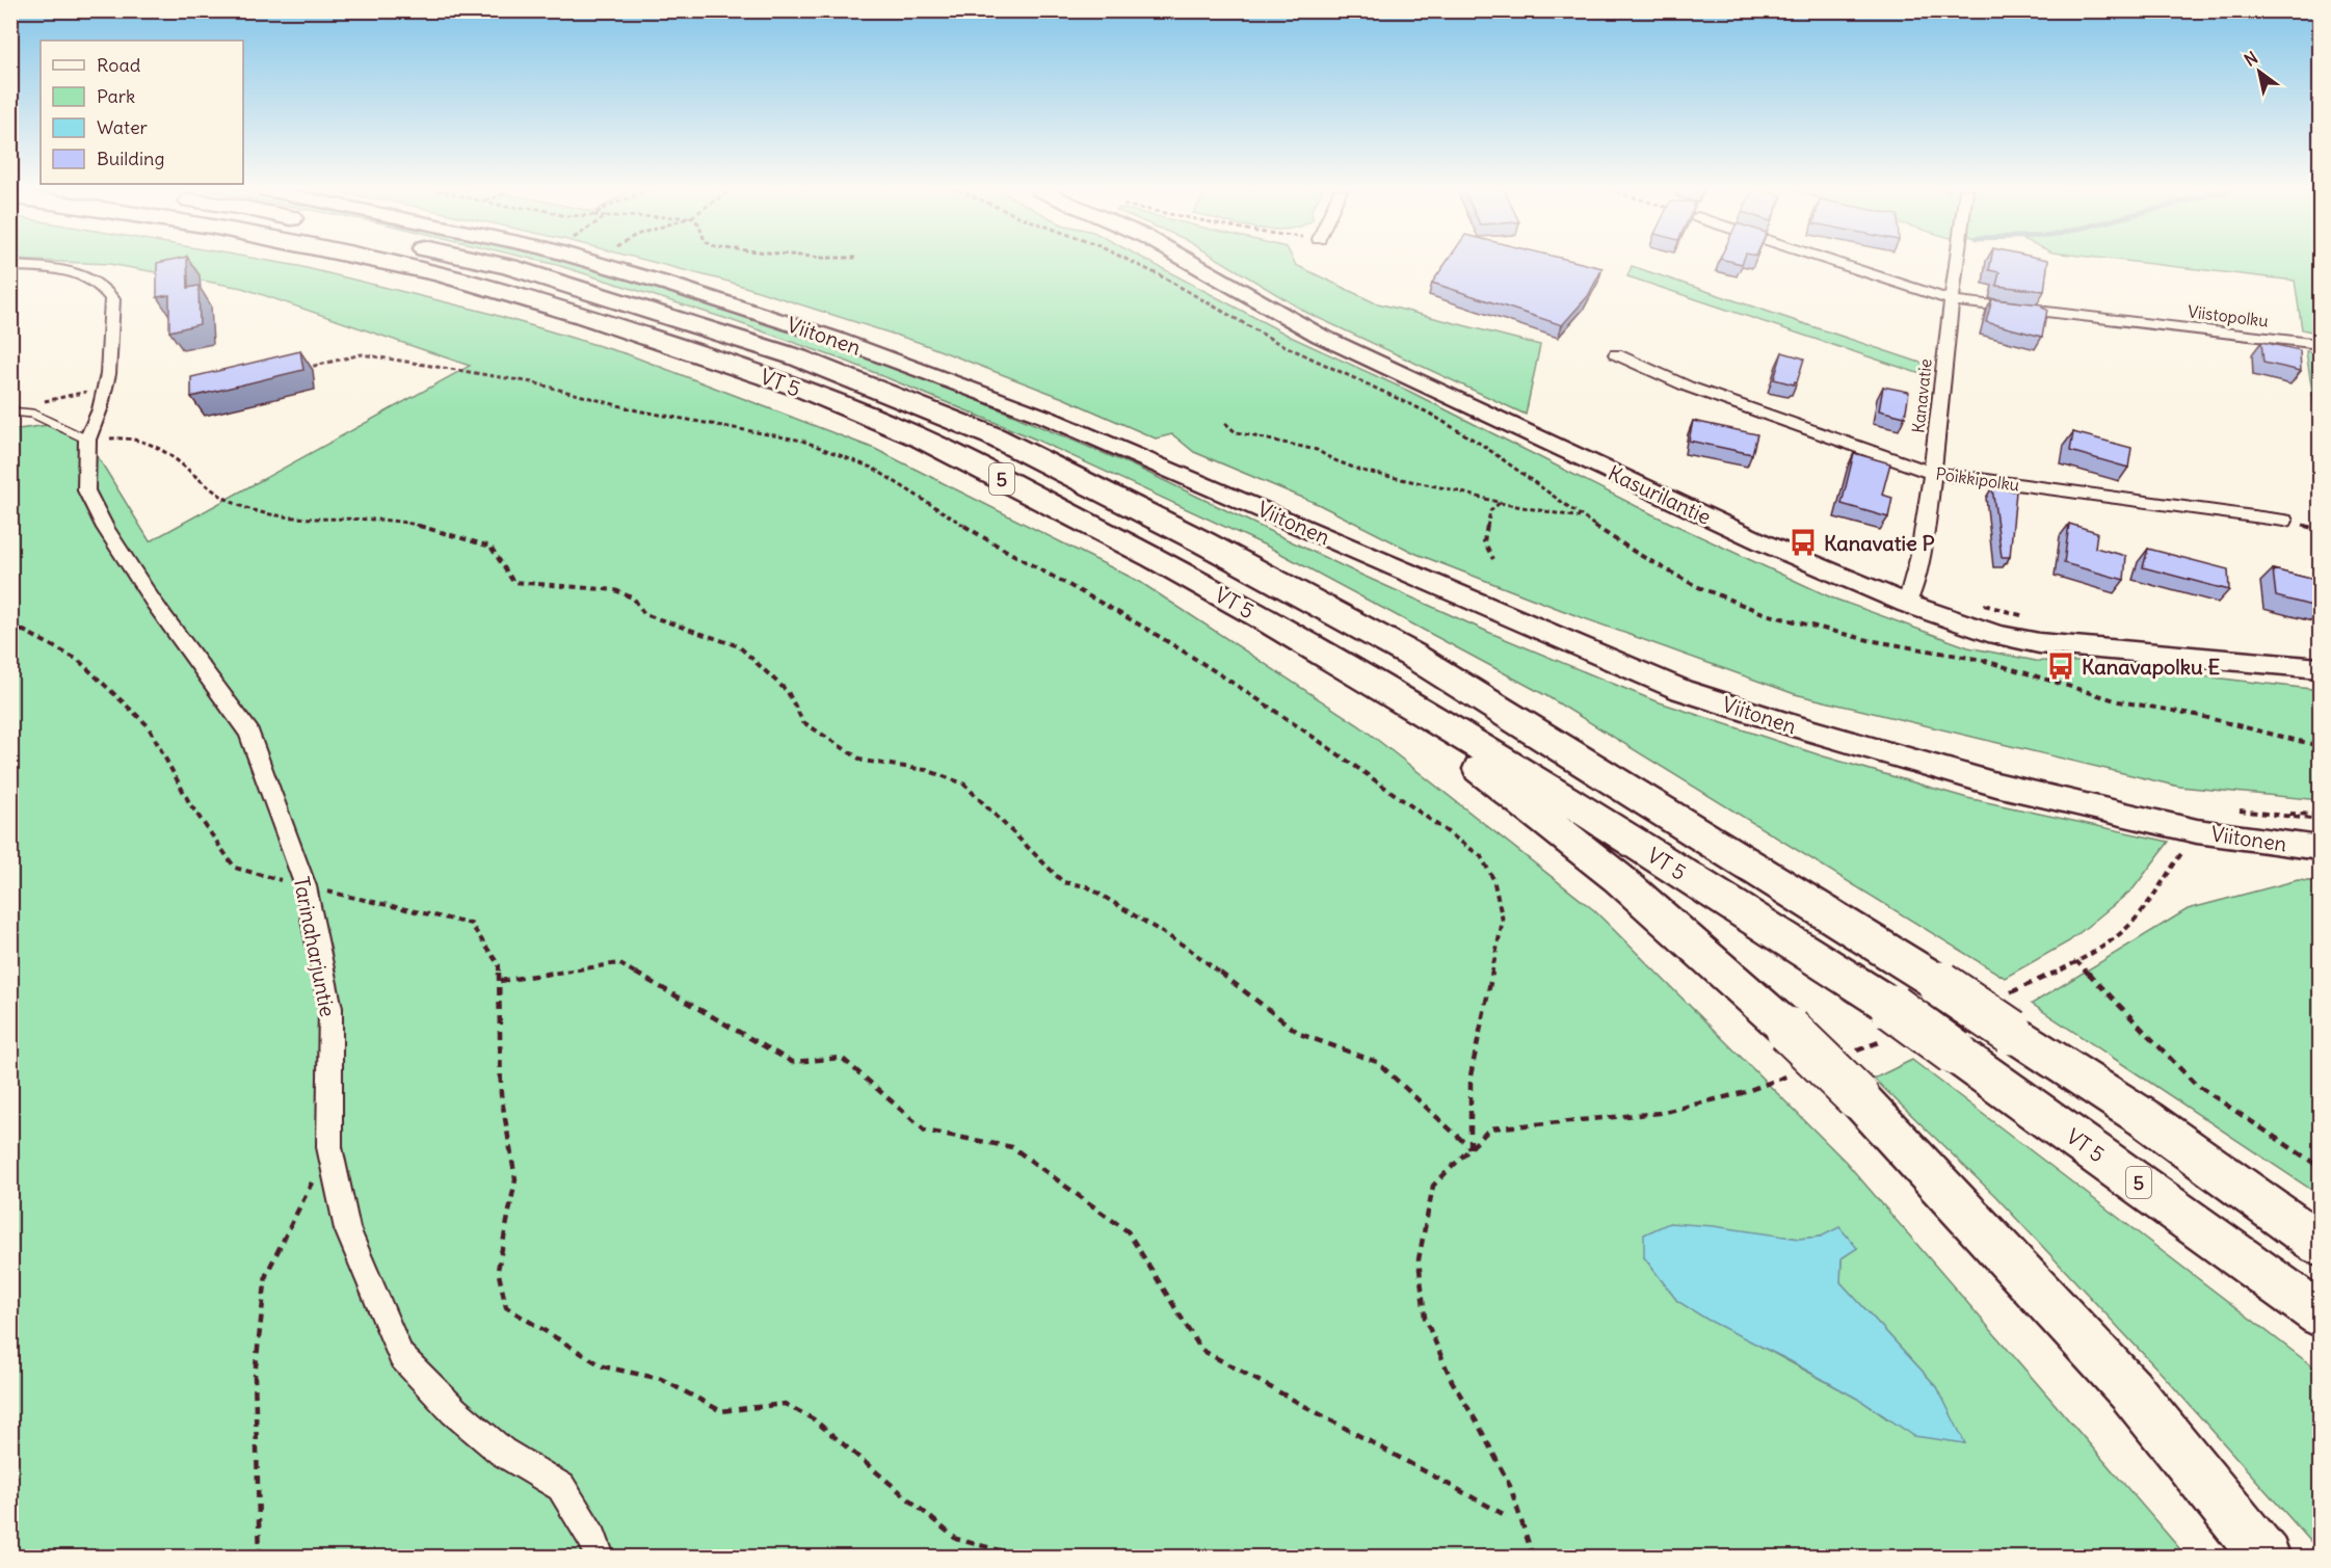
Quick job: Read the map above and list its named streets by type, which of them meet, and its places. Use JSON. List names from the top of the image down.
{
  "streets": {
    "highway": ["VT 5", "5"],
    "main road": ["Viitonen", "Kasurilantie"],
    "street": [
      "Viistopolku",
      "Kanavatie",
      "Poikkipolku",
      "Tarinaharjuntie"
    ]
  },
  "crossings": [
    ["Viistopolku", "Kanavatie"],
    ["Kanavatie", "Poikkipolku"],
    ["Kanavatie", "Kasurilantie"]
  ],
  "places": {
    "bus stop": ["Kanavatie P", "Kanavapolku E"]
  },
  "legend": [
    "Road",
    "Park",
    "Water",
    "Building"
  ],
  "north": "top left"
}
